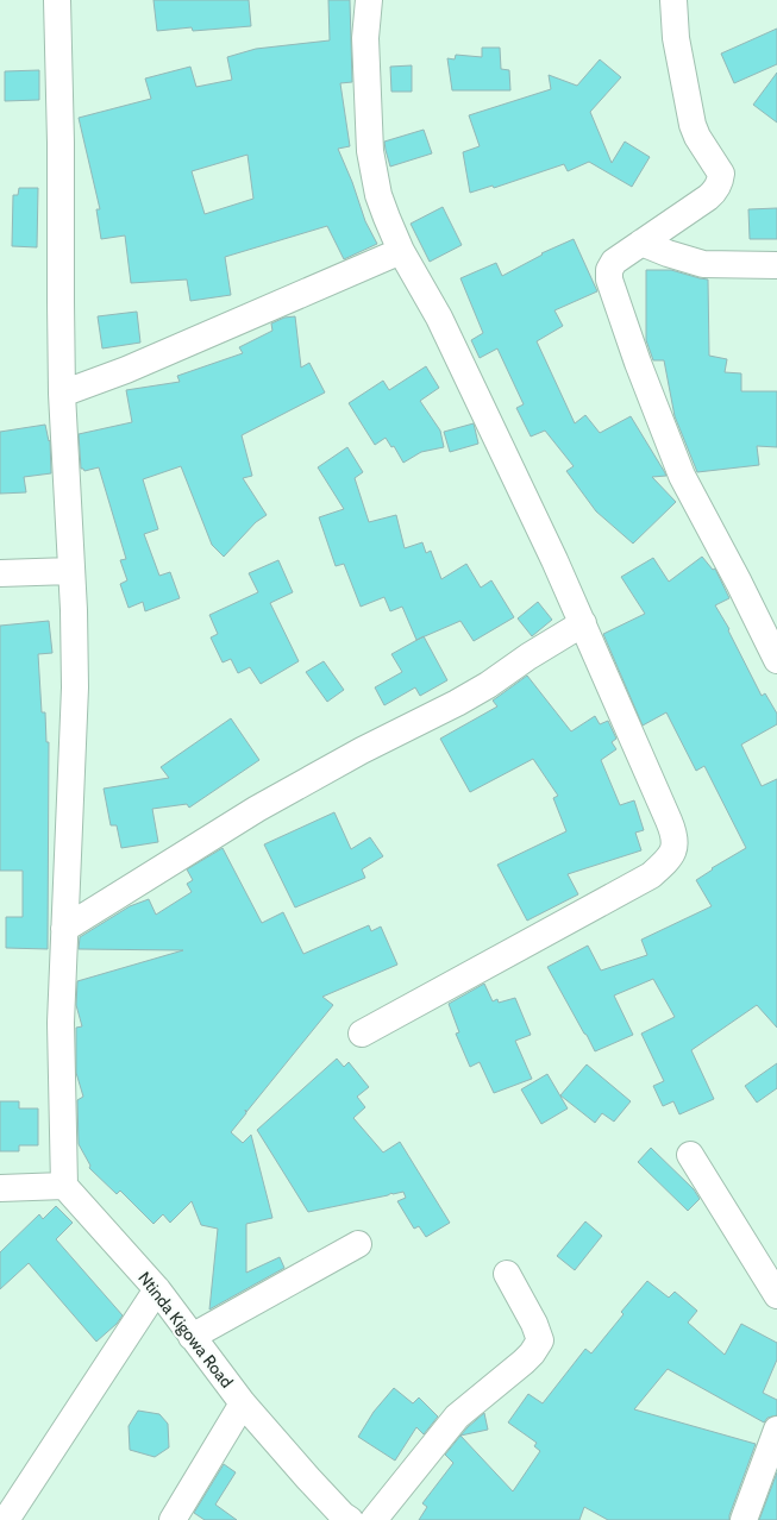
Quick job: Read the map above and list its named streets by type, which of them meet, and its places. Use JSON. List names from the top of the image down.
{
  "streets": {
    "street": ["Ntinda Kigowa Road"]
  }
}
